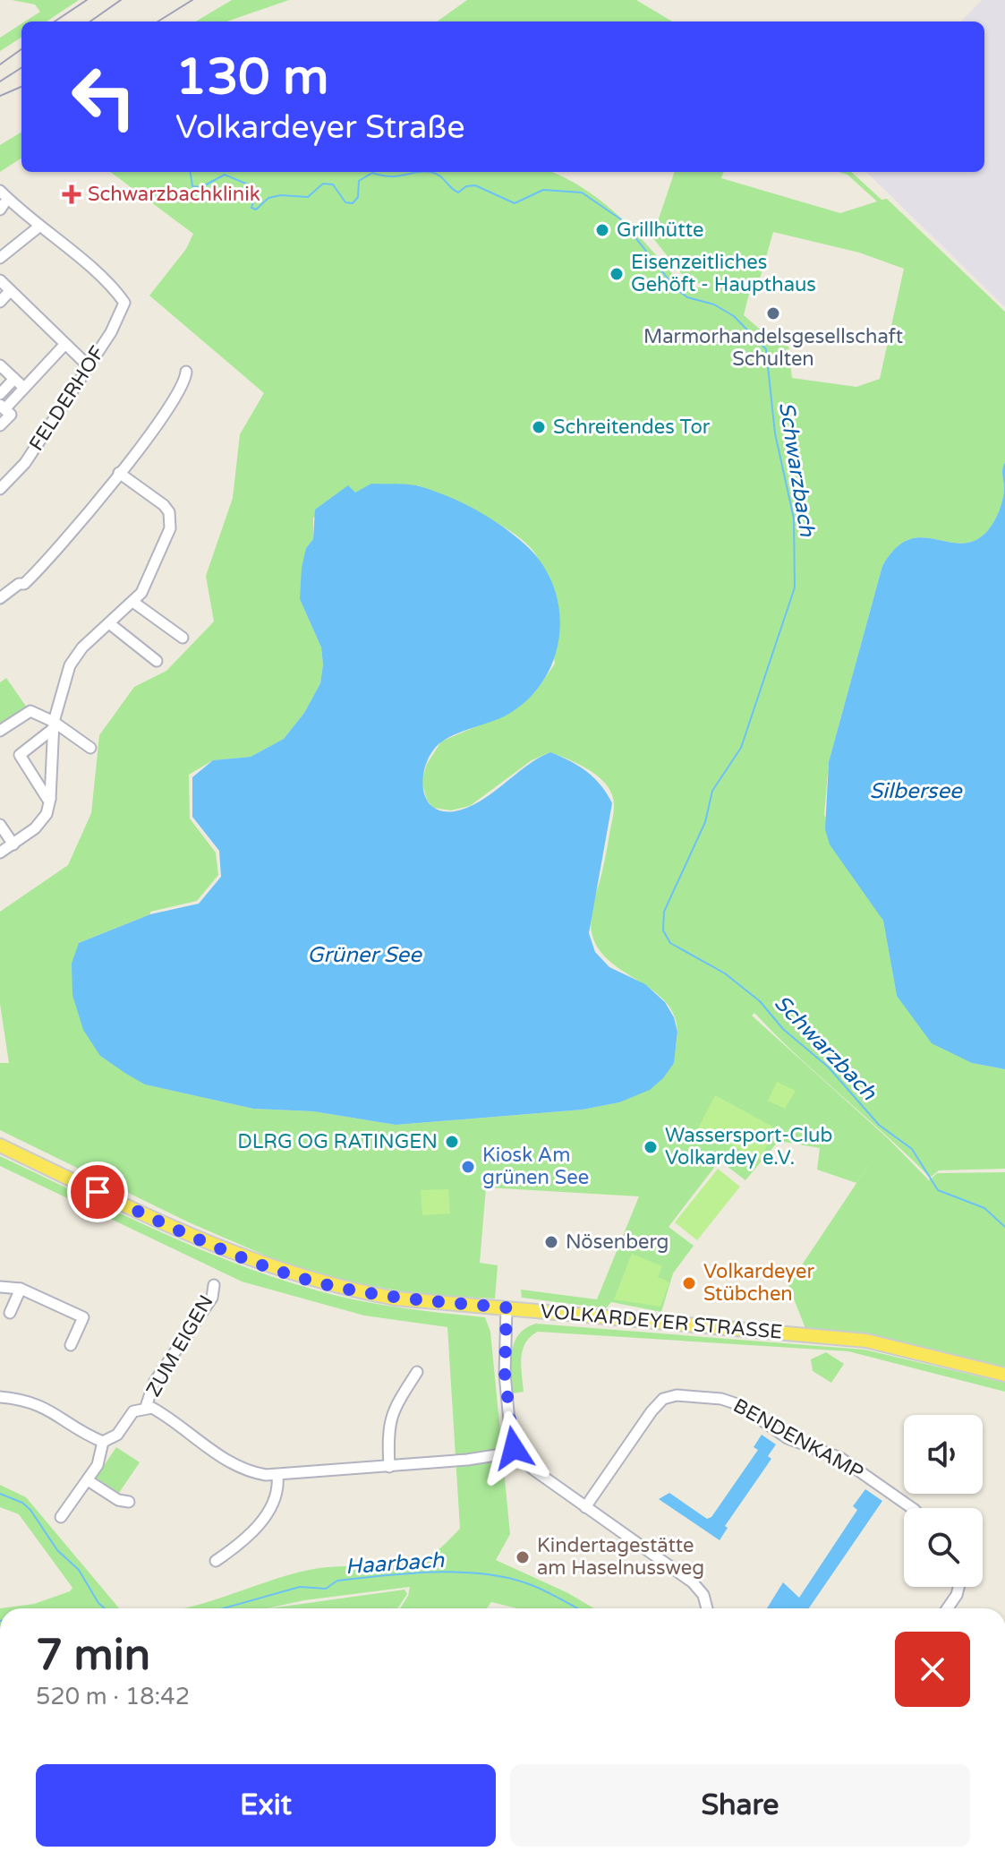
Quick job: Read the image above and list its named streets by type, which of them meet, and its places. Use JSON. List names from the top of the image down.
{
  "streets": {
    "main road": ["VOLKARDEYER STRASSE"],
    "street": ["FELDERHOF", "ZUM EIGEN", "BENDENKAMP"]
  },
  "water": [
    "Schwarzbach",
    "Silbersee",
    "Grüner See",
    "Haarbach"
  ],
  "places": {
    "health": ["Schwarzbachklinik"],
    "other": [
      "Grillhütte",
      "Eisenzeitliches Gehöft - Haupthaus",
      "Marmorhandelsgesellschaft Schulten",
      "Schreitendes Tor",
      "DLRG OG RATINGEN",
      "Wassersport-Club Volkardey e.V.",
      "Kiosk Am grünen See",
      "Nösenberg",
      "Volkardeyer Stübchen",
      "Kindertagestätte am Haselnussweg"
    ]
  },
  "page": {
    "turn": ["130 m", "Volkardeyer Straße"],
    "heading": ["7 min", "520 m · 18:42"],
    "buttons": ["Exit", "Share"]
  }
}
